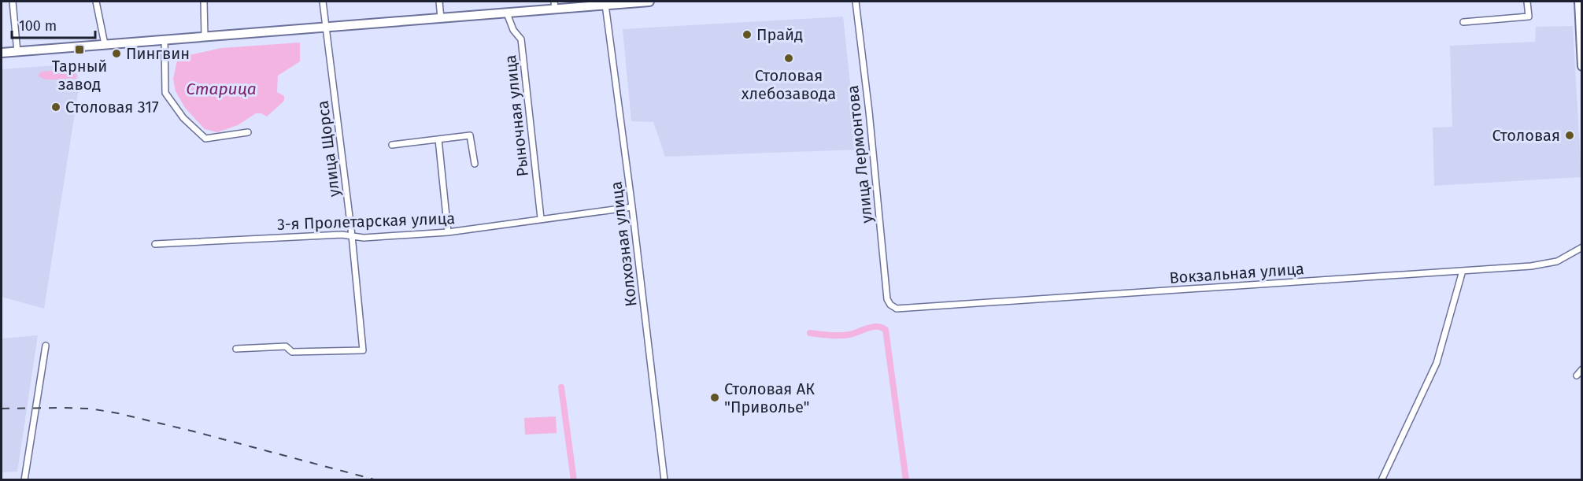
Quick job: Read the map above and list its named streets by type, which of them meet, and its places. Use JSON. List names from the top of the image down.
{
  "streets": {
    "street": [
      "Рыночная улица",
      "улица Щорса",
      "улица Лермонтова",
      "3-я Пролетарская улица",
      "Колхозная улица",
      "Вокзальная улица"
    ]
  },
  "crossings": [
    ["Рыночная улица", "3-я Пролетарская улица"],
    ["улица Щорса", "3-я Пролетарская улица"],
    ["улица Лермонтова", "Вокзальная улица"],
    ["3-я Пролетарская улица", "Колхозная улица"]
  ],
  "water": ["Старица"],
  "places": {
    "other": [
      "Прайд",
      "Пингвин",
      "Столовая хлебозавода",
      "Столовая 317",
      "Столовая",
      "Столовая АК \"Приволье\""
    ],
    "transit": ["Тарный завод"]
  },
  "scale_bar": "100 m"
}
